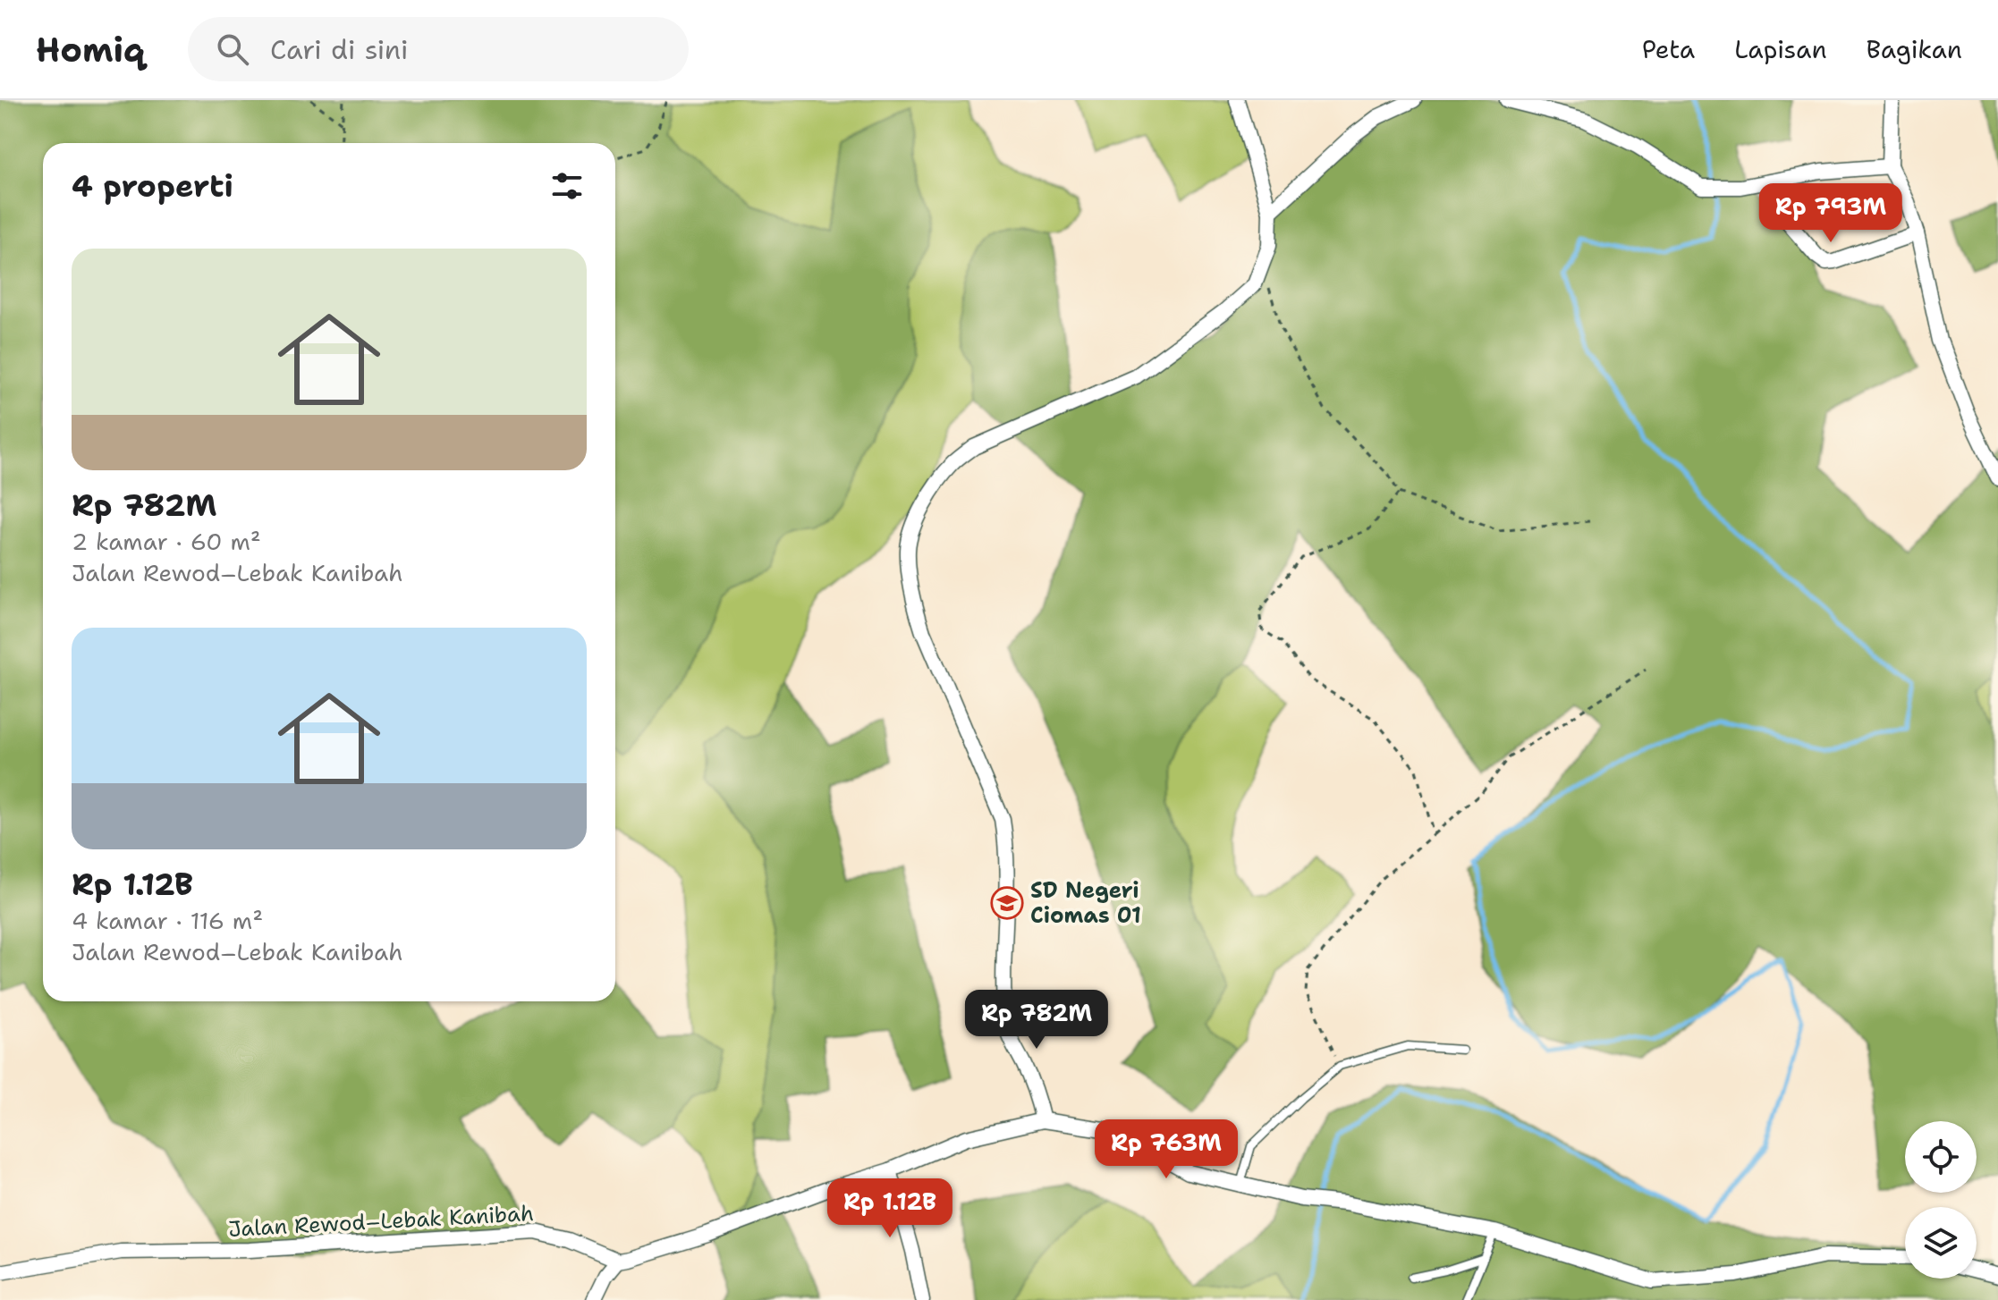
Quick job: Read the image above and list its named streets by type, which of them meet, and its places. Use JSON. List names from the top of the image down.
{
  "streets": {
    "street": ["Jalan Rewod–Lebak Kanibah"]
  },
  "places": {
    "school or university": ["SD Negeri Ciomas 01"]
  },
  "page": {
    "header": "Homiq",
    "search": "Cari di sini",
    "nav": ["Peta", "Lapisan", "Bagikan"],
    "heading": "4 properti",
    "price": [
      "Rp 793M",
      "Rp 782M",
      "Rp 763M",
      "Rp 1.12B"
    ],
    "list": [
      {
        "name": "Rp 782M",
        "note": "2 kamar · 60 m² · Jalan Rewod–Lebak Kanibah"
      },
      {
        "name": "Rp 1.12B",
        "note": "4 kamar · 116 m² · Jalan Rewod–Lebak Kanibah"
      }
    ]
  }
}
